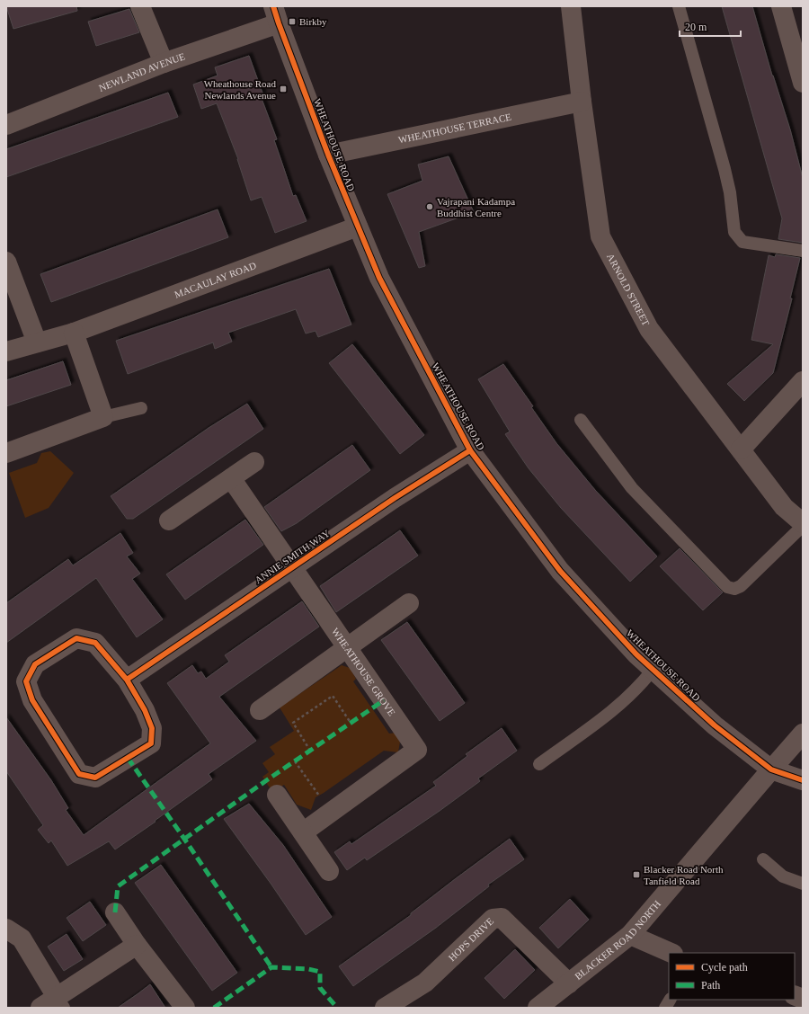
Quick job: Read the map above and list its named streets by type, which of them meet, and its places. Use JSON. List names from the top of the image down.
{
  "streets": {
    "street": [
      "NEWLAND AVENUE",
      "WHEATHOUSE TERRACE",
      "WHEATHOUSE ROAD",
      "MACAULAY ROAD",
      "ARNOLD STREET",
      "ANNIE SMITH WAY",
      "WHEATHOUSE GROVE",
      "BLACKER ROAD NORTH",
      "HOPS DRIVE"
    ]
  },
  "crossings": [
    ["NEWLAND AVENUE", "WHEATHOUSE ROAD"],
    ["WHEATHOUSE TERRACE", "WHEATHOUSE ROAD"],
    ["WHEATHOUSE TERRACE", "ARNOLD STREET"],
    ["WHEATHOUSE ROAD", "MACAULAY ROAD"],
    ["WHEATHOUSE ROAD", "ANNIE SMITH WAY"],
    ["WHEATHOUSE ROAD", "BLACKER ROAD NORTH"],
    ["ANNIE SMITH WAY", "WHEATHOUSE GROVE"],
    ["BLACKER ROAD NORTH", "HOPS DRIVE"]
  ],
  "places": {
    "transit": ["Birkby", "Wheathouse Road Newlands Avenue", "Blacker Road North Tanfield Road"],
    "other": ["Vajrapani Kadampa Buddhist Centre"]
  },
  "legend": ["Cycle path", "Path"],
  "scale_bar": "20 m"
}
